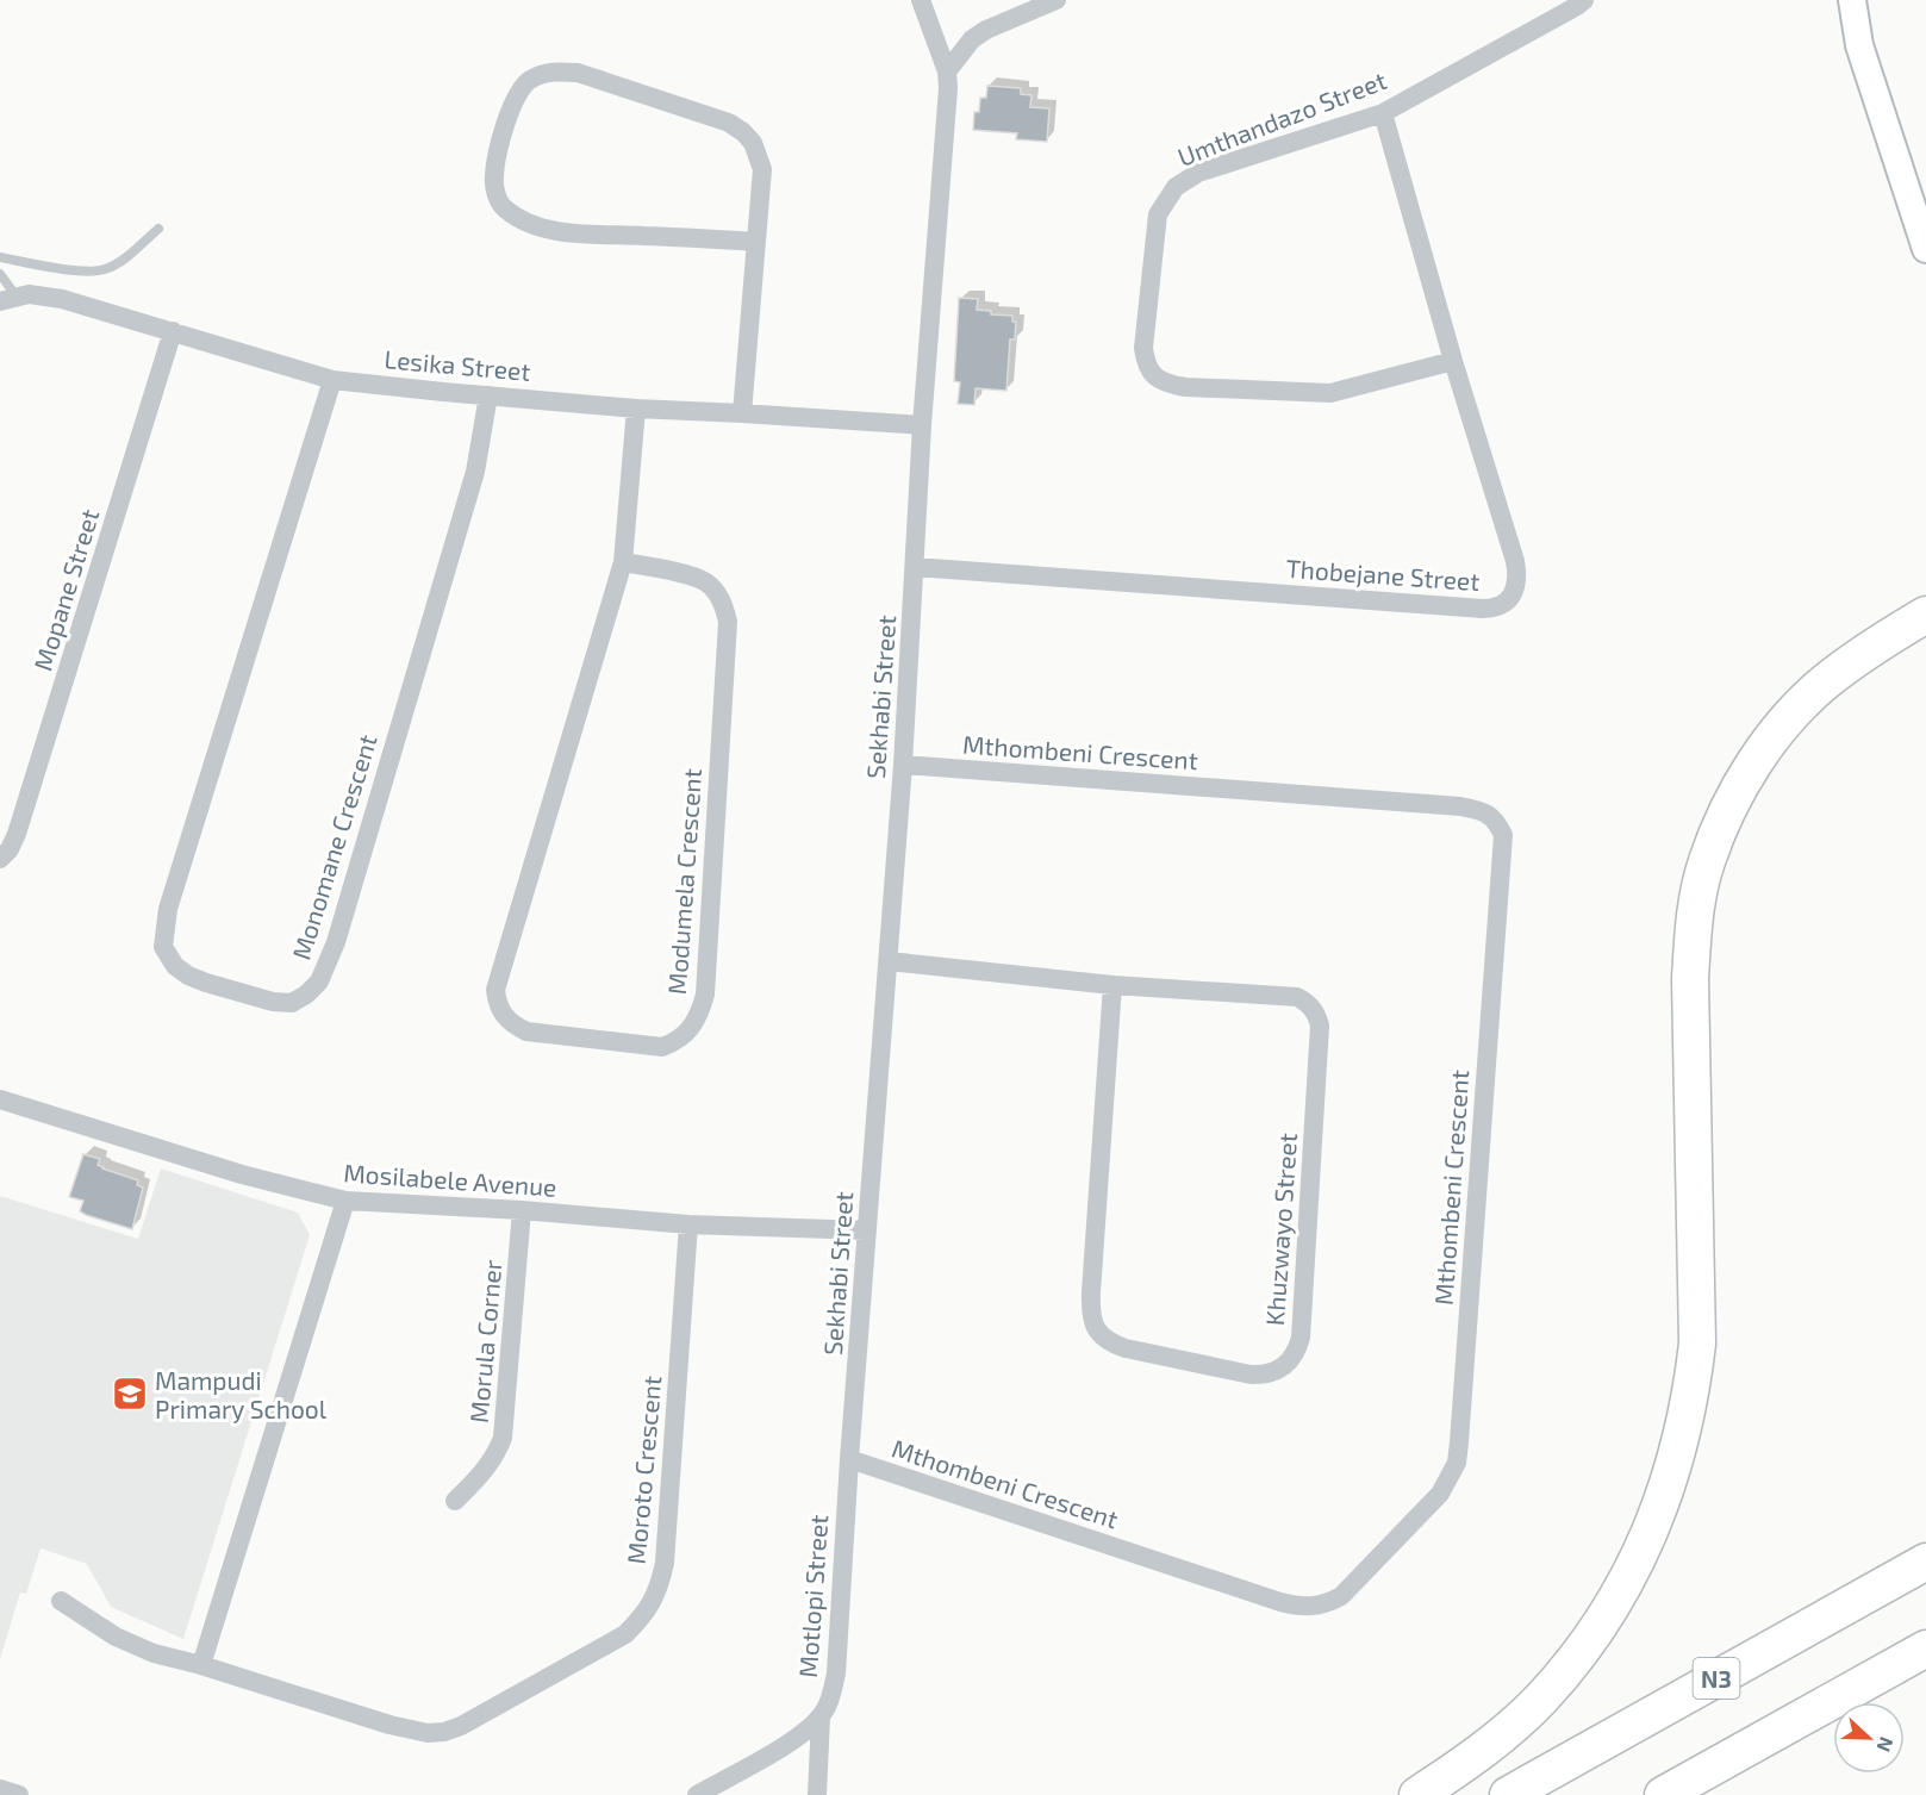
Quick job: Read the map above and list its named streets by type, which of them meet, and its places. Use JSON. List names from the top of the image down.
{
  "streets": {
    "highway": ["N3"],
    "street": [
      "Umthandazo Street",
      "Lesika Street",
      "Thobejane Street",
      "Mopane Street",
      "Sekhabi Street",
      "Mthombeni Crescent",
      "Monomane Crescent",
      "Modumela Crescent",
      "Mosilabele Avenue",
      "Khuzwayo Street",
      "Morula Corner",
      "Moroto Crescent",
      "Motlopi Street"
    ]
  },
  "crossings": [
    ["Umthandazo Street", "Thobejane Street"],
    ["Lesika Street", "Mopane Street"],
    ["Lesika Street", "Sekhabi Street"],
    ["Lesika Street", "Monomane Crescent"],
    ["Lesika Street", "Modumela Crescent"],
    ["Thobejane Street", "Sekhabi Street"],
    ["Sekhabi Street", "Mthombeni Crescent"],
    ["Sekhabi Street", "Mosilabele Avenue"],
    ["Sekhabi Street", "Khuzwayo Street"],
    ["Sekhabi Street", "Motlopi Street"],
    ["Mthombeni Crescent", "Motlopi Street"],
    ["Mosilabele Avenue", "Morula Corner"],
    ["Mosilabele Avenue", "Moroto Crescent"]
  ],
  "places": {
    "school or university": ["Mampudi Primary School"]
  },
  "north": "right"
}
